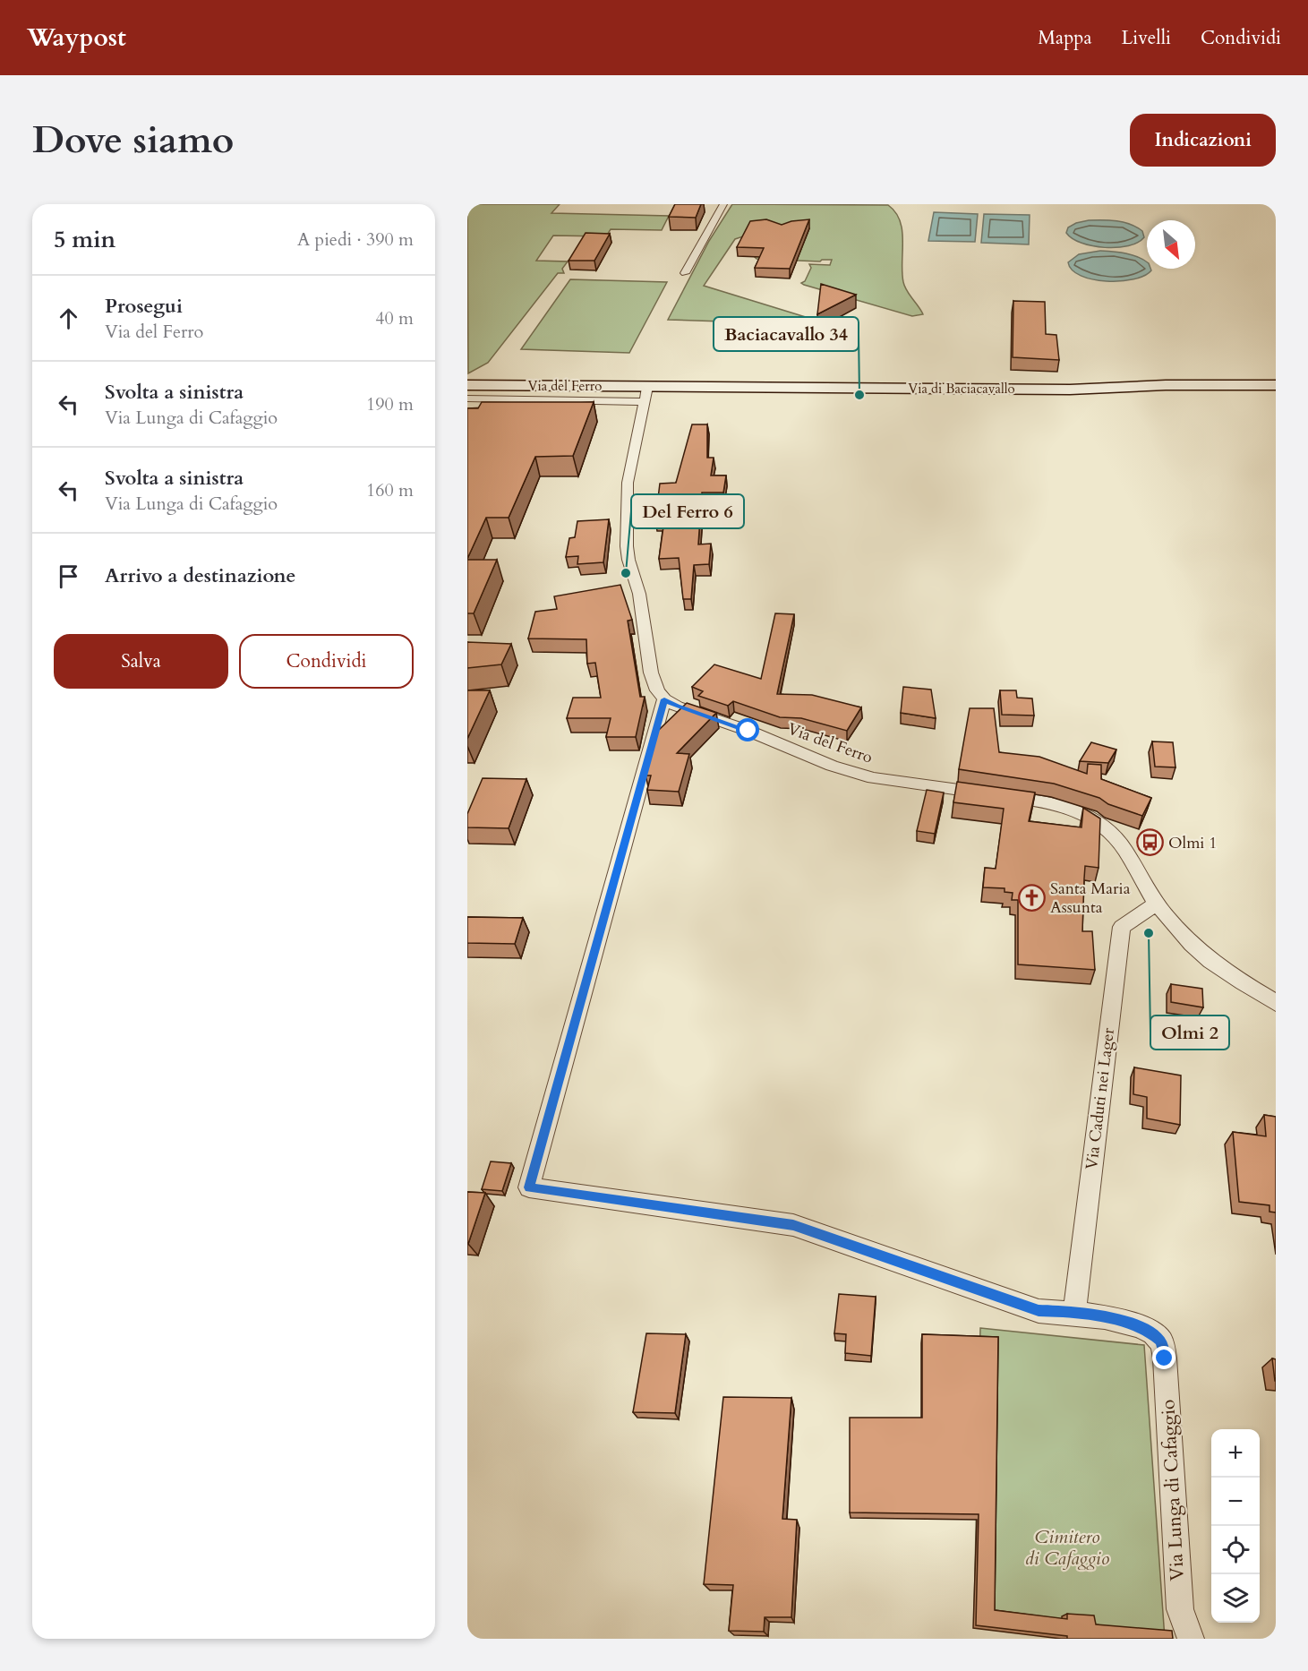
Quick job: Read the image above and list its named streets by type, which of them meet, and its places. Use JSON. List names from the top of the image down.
{
  "streets": {
    "main road": ["Via del Ferro", "Via di Baciacavallo"],
    "street": ["Via Caduti nei Lager", "Via Lunga di Cafaggio"]
  },
  "crossings": [
    ["Via del Ferro", "Via di Baciacavallo"],
    ["Via del Ferro", "Via Caduti nei Lager"],
    ["Via del Ferro", "Via Lunga di Cafaggio"],
    ["Via Caduti nei Lager", "Via Lunga di Cafaggio"]
  ],
  "parks": ["Cimitero di Cafaggio"],
  "places": {
    "other": ["Baciacavallo 34", "Del Ferro 6", "Olmi 2"],
    "bus stop": ["Olmi 1"],
    "church": ["Santa Maria Assunta"]
  },
  "north": "bottom right",
  "page": {
    "header": "Waypost",
    "nav": ["Mappa", "Livelli", "Condividi"],
    "buttons": [
      "Indicazioni",
      ["Salva", "Condividi"]
    ],
    "title": "Dove siamo",
    "heading": ["5 min", "A piedi · 390 m"],
    "list": [
      ["Prosegui", "Via del Ferro", "40 m"],
      ["Svolta a sinistra", "Via Lunga di Cafaggio", "190 m"],
      ["Svolta a sinistra", "Via Lunga di Cafaggio", "160 m"],
      "Arrivo a destinazione"
    ],
    "map_buttons": ["+", "−"]
  }
}
